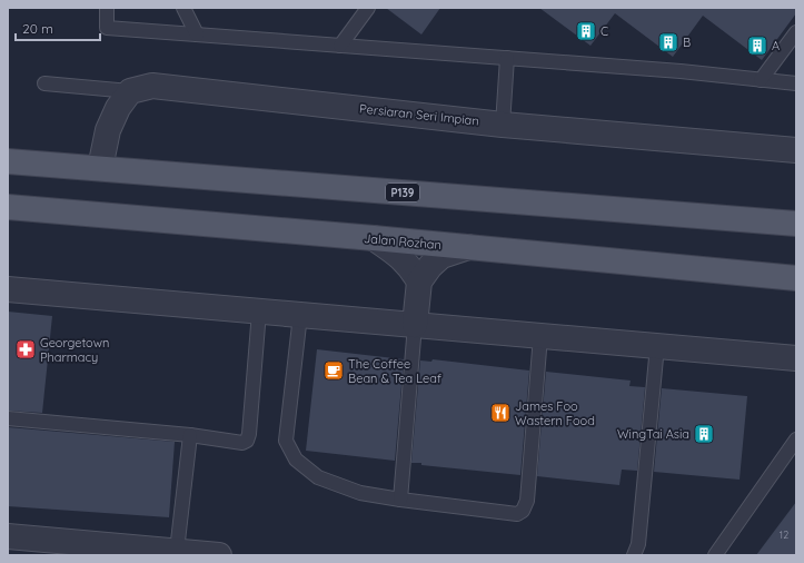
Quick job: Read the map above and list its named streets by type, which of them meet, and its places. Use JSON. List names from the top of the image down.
{
  "streets": {
    "main road": ["P139", "Jalan Rozhan"],
    "street": ["Persiaran Seri Impian"]
  },
  "places": {
    "building": [
      "C",
      "B",
      "A",
      "WingTai Asia"
    ],
    "pharmacy": ["Georgetown Pharmacy"],
    "cafe": ["The Coffee Bean & Tea Leaf"],
    "restaurant": ["James Foo Wastern Food"]
  },
  "house_numbers": ["12"],
  "scale_bar": "20 m"
}
